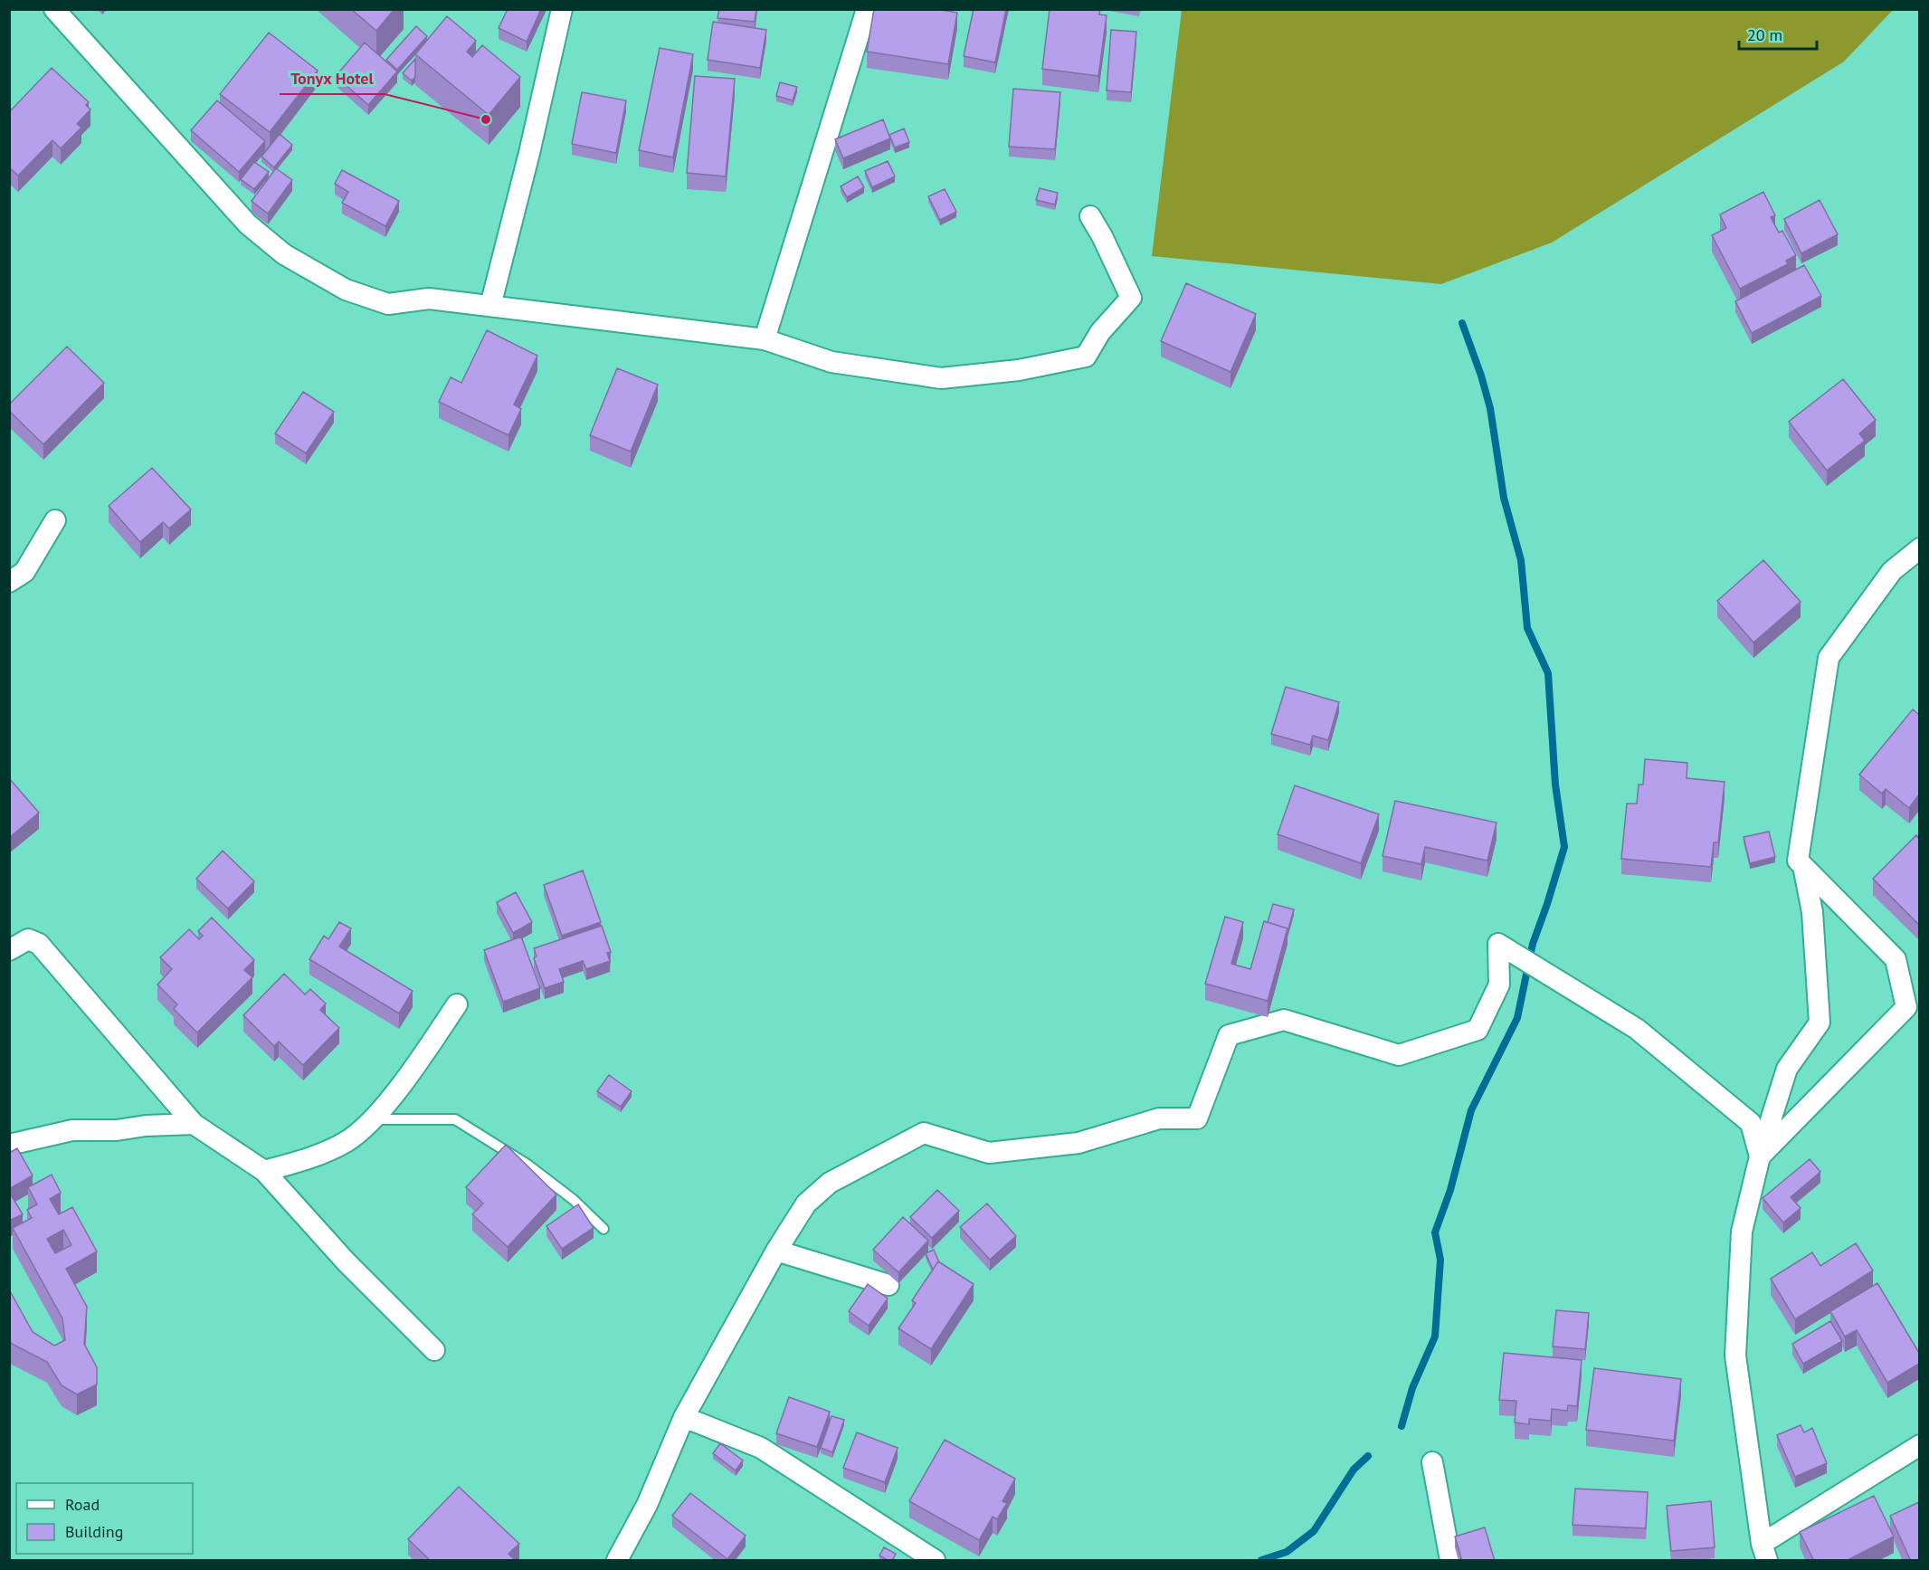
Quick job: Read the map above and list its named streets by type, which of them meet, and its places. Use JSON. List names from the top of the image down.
{
  "places": ["Tonyx Hotel"],
  "legend": ["Road", "Building"],
  "scale_bar": "20 m"
}
